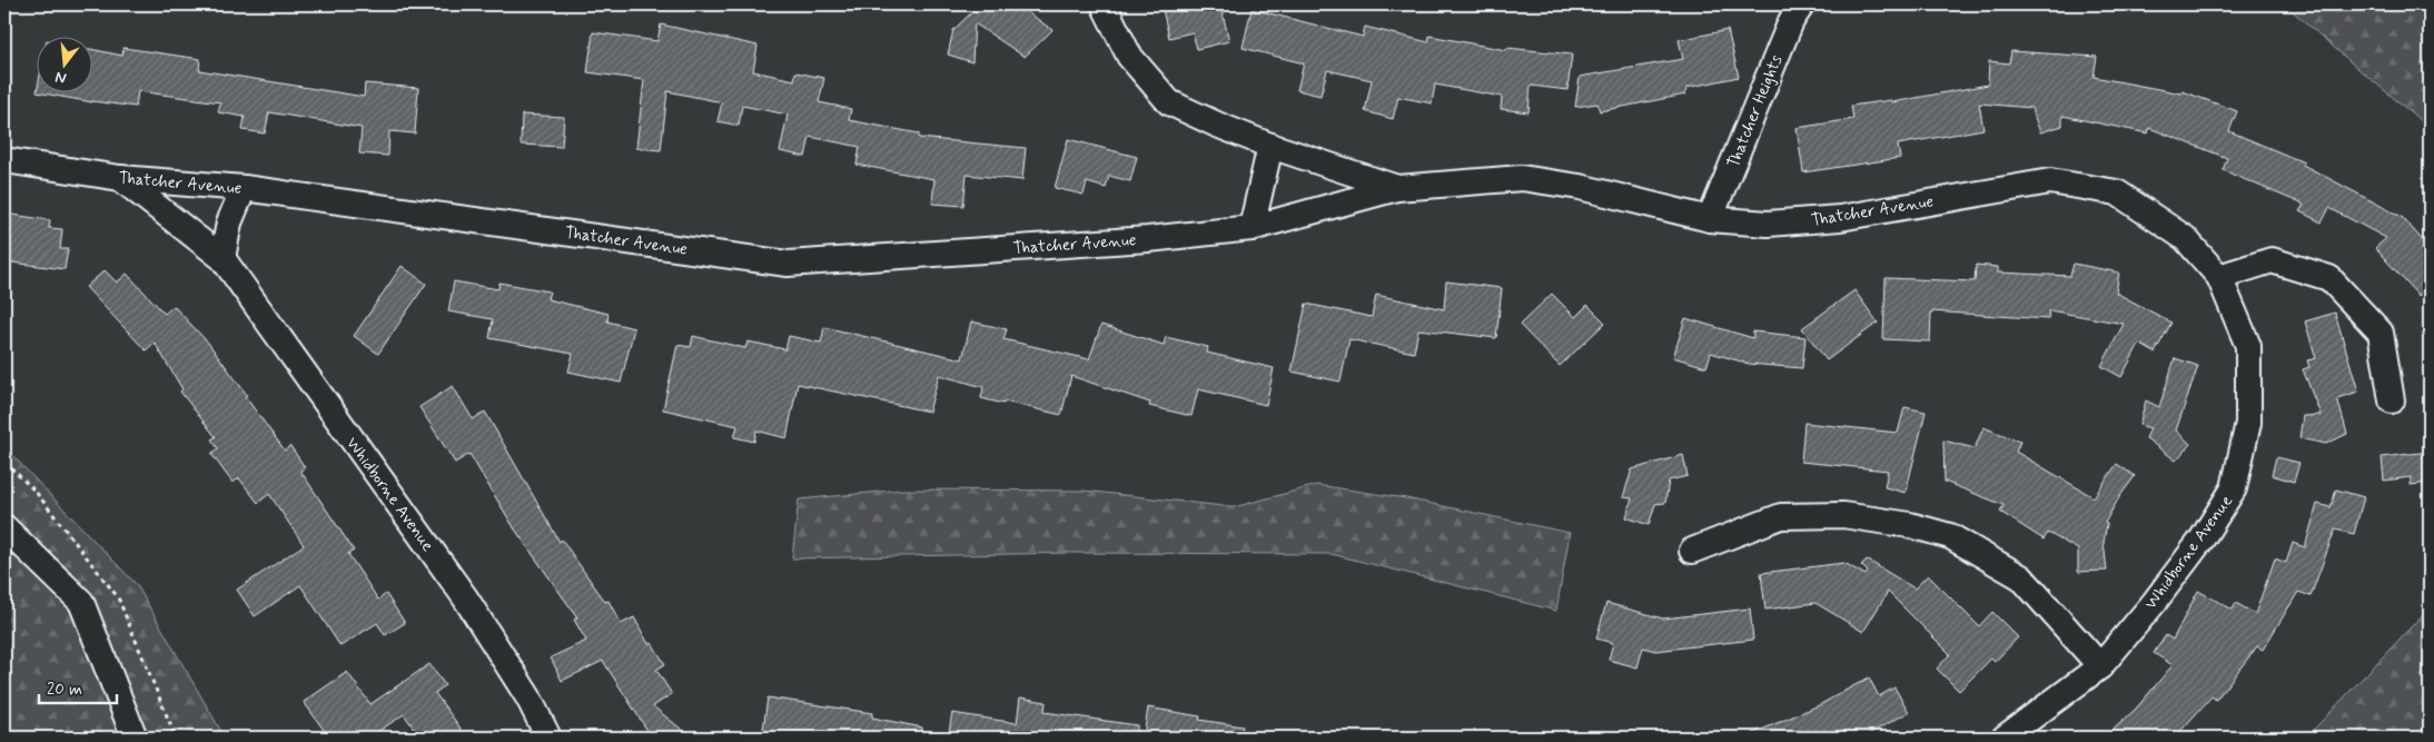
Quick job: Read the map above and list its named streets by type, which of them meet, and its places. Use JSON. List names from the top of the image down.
{
  "streets": {
    "street": ["Thatcher Heights", "Thatcher Avenue", "Whidborne Avenue"]
  },
  "crossings": [
    ["Thatcher Heights", "Thatcher Avenue"],
    ["Thatcher Avenue", "Whidborne Avenue"]
  ],
  "scale_bar": "20 m",
  "north": "bottom"
}
